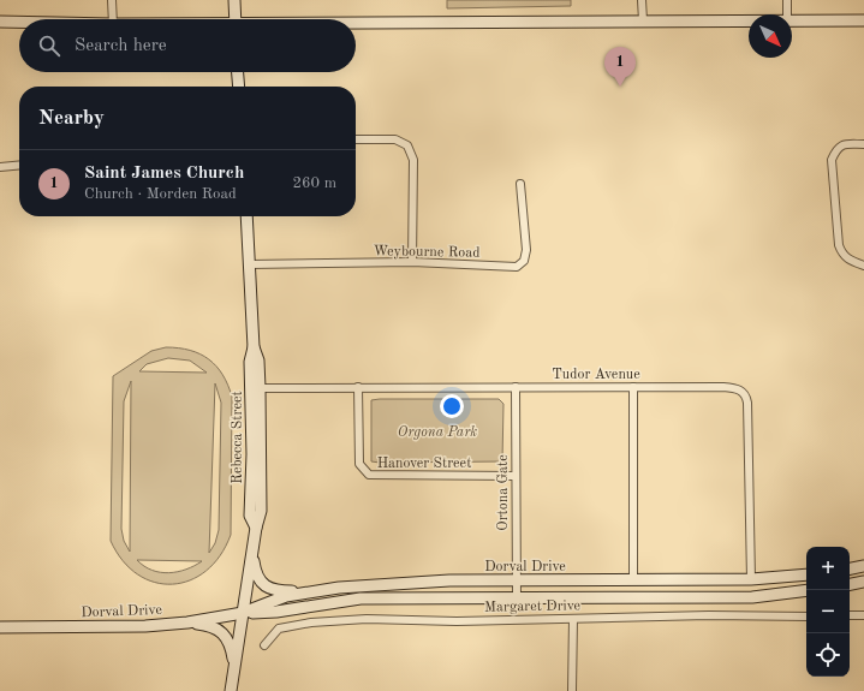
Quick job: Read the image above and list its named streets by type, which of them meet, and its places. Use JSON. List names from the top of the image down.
{
  "streets": {
    "main road": ["Rebecca Street", "Dorval Drive"],
    "street": [
      "Weybourne Road",
      "Tudor Avenue",
      "Hanover Street",
      "Ortona Gate",
      "Margaret Drive"
    ]
  },
  "crossings": [
    ["Weybourne Road", "Rebecca Street"],
    ["Tudor Avenue", "Rebecca Street"],
    ["Tudor Avenue", "Hanover Street"],
    ["Tudor Avenue", "Ortona Gate"],
    ["Tudor Avenue", "Dorval Drive"],
    ["Rebecca Street", "Dorval Drive"],
    ["Hanover Street", "Ortona Gate"],
    ["Ortona Gate", "Dorval Drive"]
  ],
  "parks": ["Orgona Park"],
  "north": "bottom right",
  "page": {
    "search": "Search here",
    "pins": "1",
    "heading": "Nearby",
    "list": [
      {
        "mark": "1",
        "name": "Saint James Church",
        "note": "Church · Morden Road",
        "value": "260 m"
      }
    ],
    "map_buttons": ["+", "−"]
  }
}
